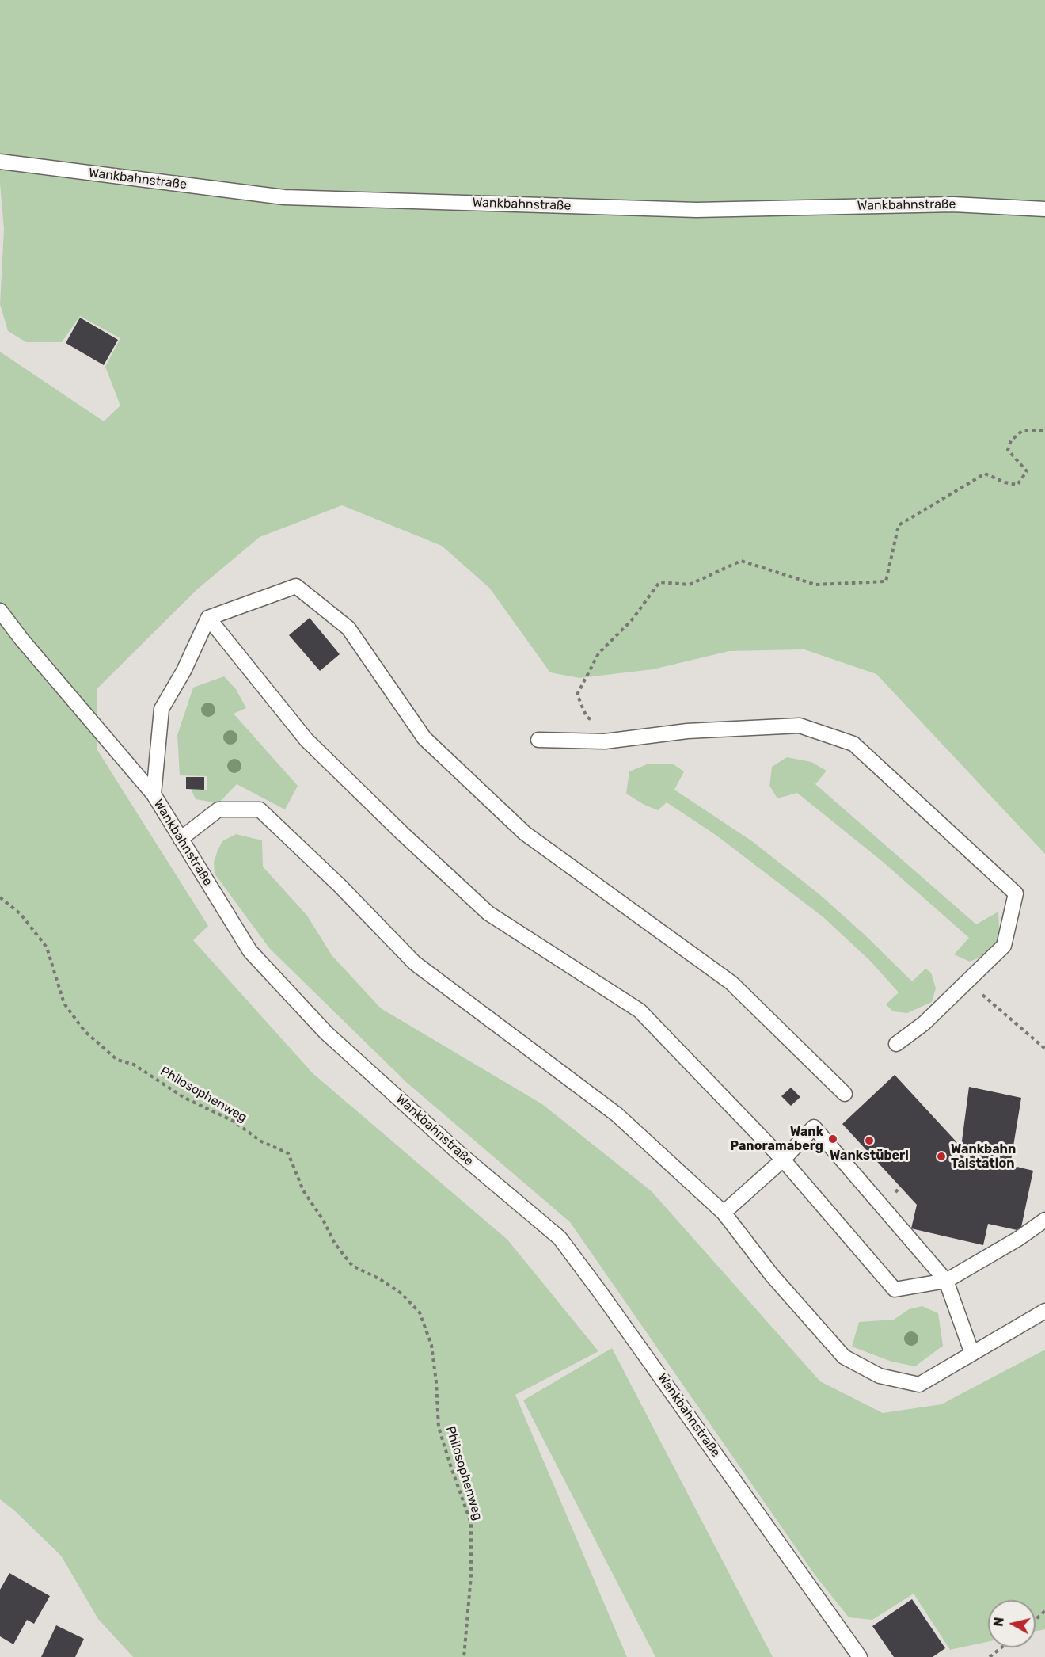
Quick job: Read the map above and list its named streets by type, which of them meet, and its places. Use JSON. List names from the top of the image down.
{
  "streets": {
    "lane": ["Wankbahnstraße"],
    "path": ["Philosophenweg"]
  },
  "places": ["Wank Panoramaberg", "Wankstüberl", "Wankbahn Talstation"],
  "north": "left"
}
